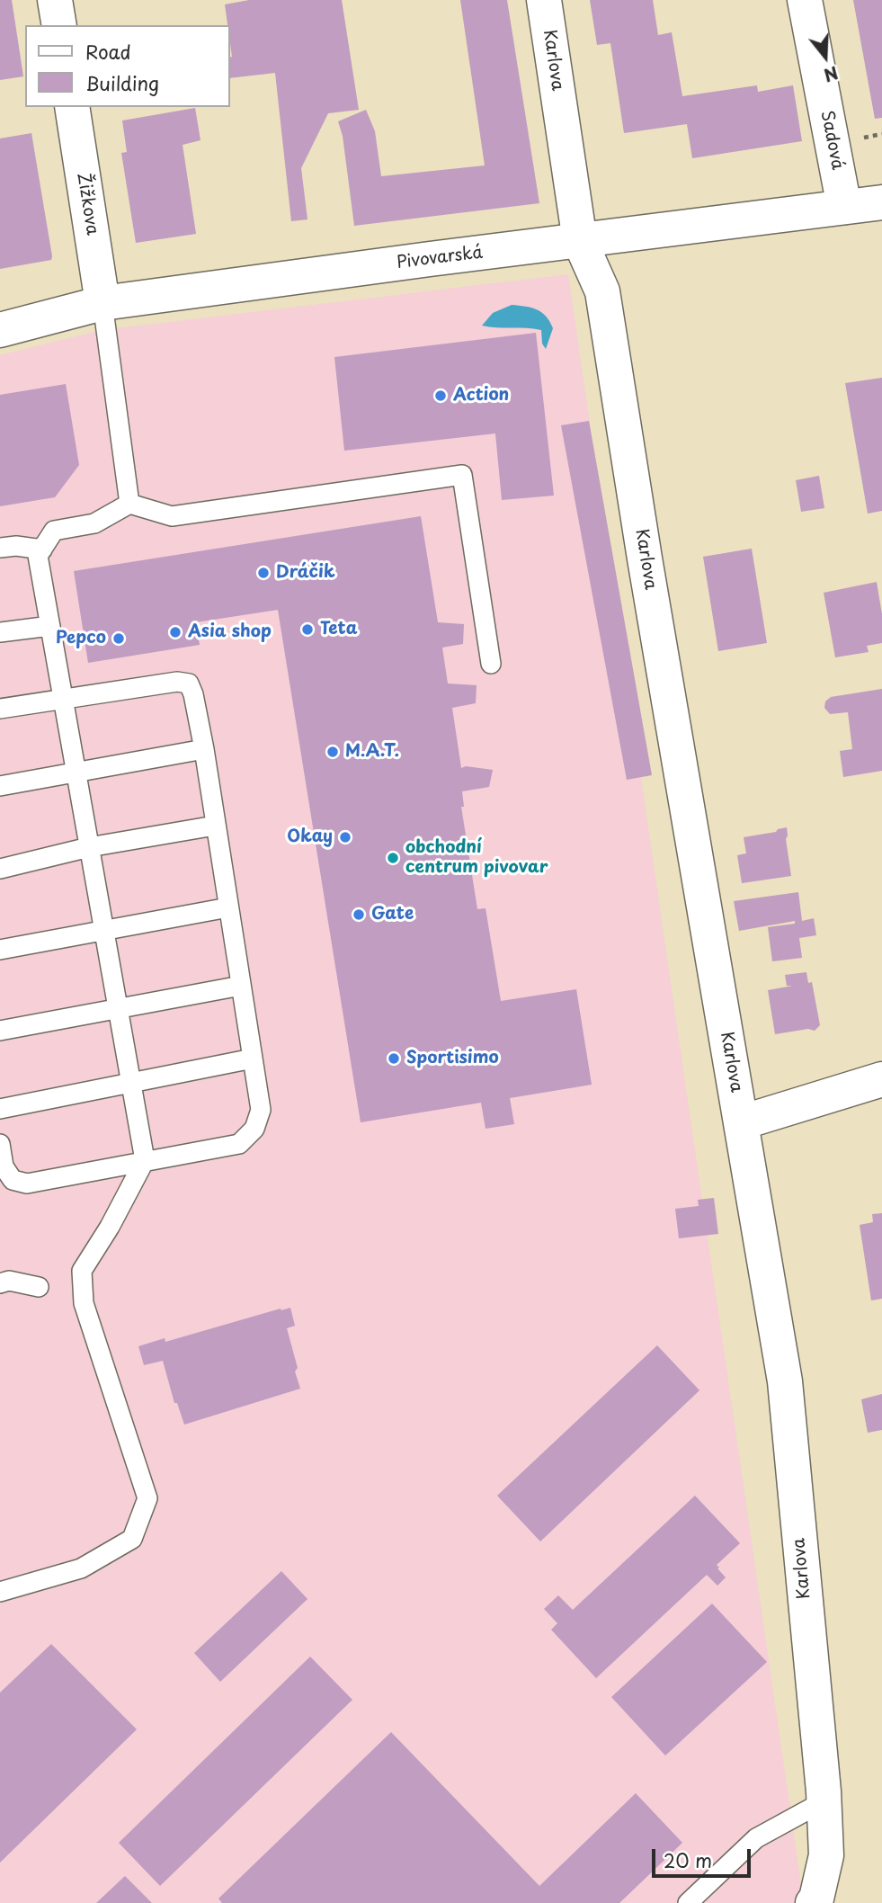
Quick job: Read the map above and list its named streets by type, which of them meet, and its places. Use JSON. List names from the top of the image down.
{
  "streets": {
    "street": [
      "Karlova",
      "Sadová",
      "Žižkova",
      "Pivovarská"
    ]
  },
  "crossings": [
    ["Karlova", "Pivovarská"],
    ["Sadová", "Pivovarská"],
    ["Žižkova", "Pivovarská"]
  ],
  "places": [
    "Action",
    "Dráčik",
    "Teta",
    "Asia shop",
    "Pepco",
    "M.A.T.",
    "Okay",
    "obchodní centrum pivovar",
    "Gate",
    "Sportisimo"
  ],
  "legend": ["Road", "Building"],
  "scale_bar": "20 m",
  "north": "bottom"
}
